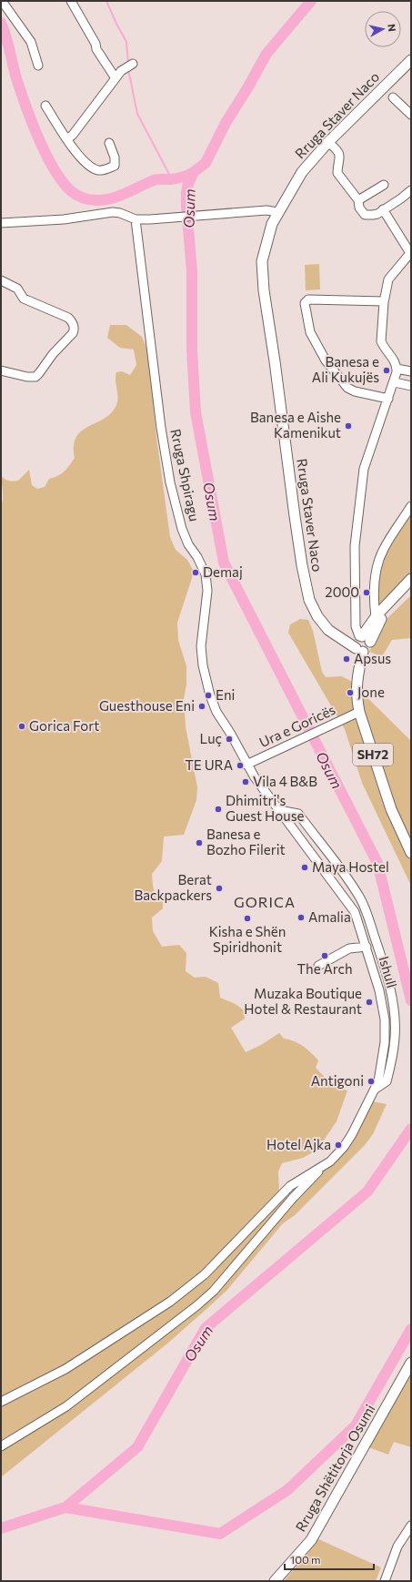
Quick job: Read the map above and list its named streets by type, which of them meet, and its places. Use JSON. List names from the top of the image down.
{
  "streets": {
    "main road": ["Rruga Staver Naco", "SH72", "Rruga Shëtitorja Osumi"],
    "street": ["Rruga Shpiragu", "Ura e Goricës", "Ishull"]
  },
  "crossings": [
    ["Rruga Staver Naco", "SH72"],
    ["Rruga Shpiragu", "Ura e Goricës"],
    ["Rruga Shpiragu", "Ishull"],
    ["Ura e Goricës", "SH72"],
    ["Ura e Goricës", "Ishull"]
  ],
  "districts": ["GORICA"],
  "water": ["Osum"],
  "places": [
    "Banesa e Ali Kukujës",
    "Banesa e Aishe Kamenikut",
    "Demaj",
    "2000",
    "Apsus",
    "Jone",
    "Eni",
    "Guesthouse Eni",
    "Gorica Fort",
    "Luç",
    "TE URA",
    "Vila 4 B&B",
    "Dhimitri's Guest House",
    "Banesa e Bozho Filerit",
    "Maya Hostel",
    "Berat Backpackers",
    "Amalia",
    "Kisha e Shën Spiridhonit",
    "The Arch",
    "Muzaka Boutique Hotel & Restaurant",
    "Antigoni",
    "Hotel Ajka"
  ],
  "scale_bar": "100 m",
  "north": "right"
}
